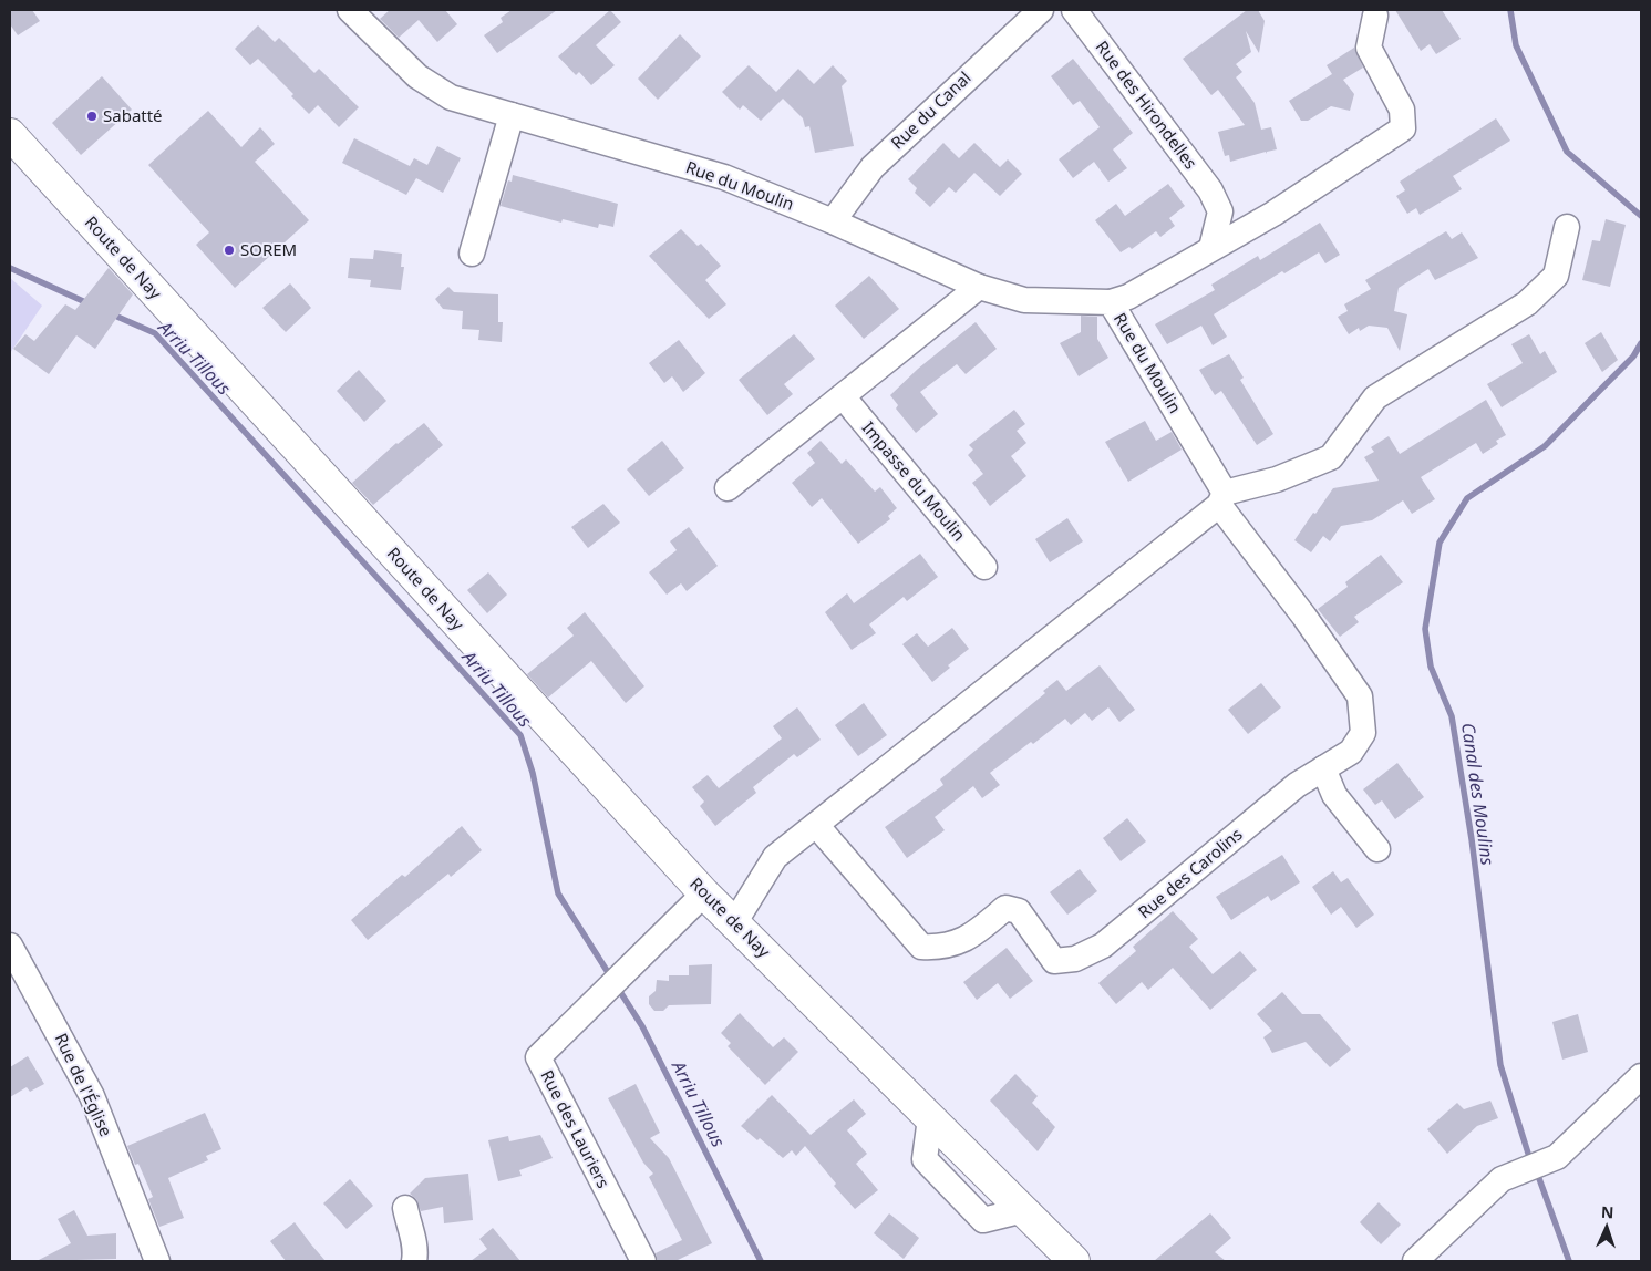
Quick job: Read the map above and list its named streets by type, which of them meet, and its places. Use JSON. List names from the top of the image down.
{
  "streets": {
    "main road": ["Route de Nay"],
    "street": [
      "Rue des Hirondelles",
      "Rue du Canal",
      "Rue du Moulin",
      "Impasse du Moulin",
      "Rue des Carolins",
      "Rue de l'Église",
      "Rue des Lauriers"
    ]
  },
  "crossings": [
    ["Rue du Canal", "Rue du Moulin"],
    ["Rue du Moulin", "Rue des Carolins"],
    ["Route de Nay", "Rue des Lauriers"]
  ],
  "water": ["Arriu Tillous", "Canal des Moulins"],
  "places": ["Sabatté", "SOREM"],
  "north": "top"
}
